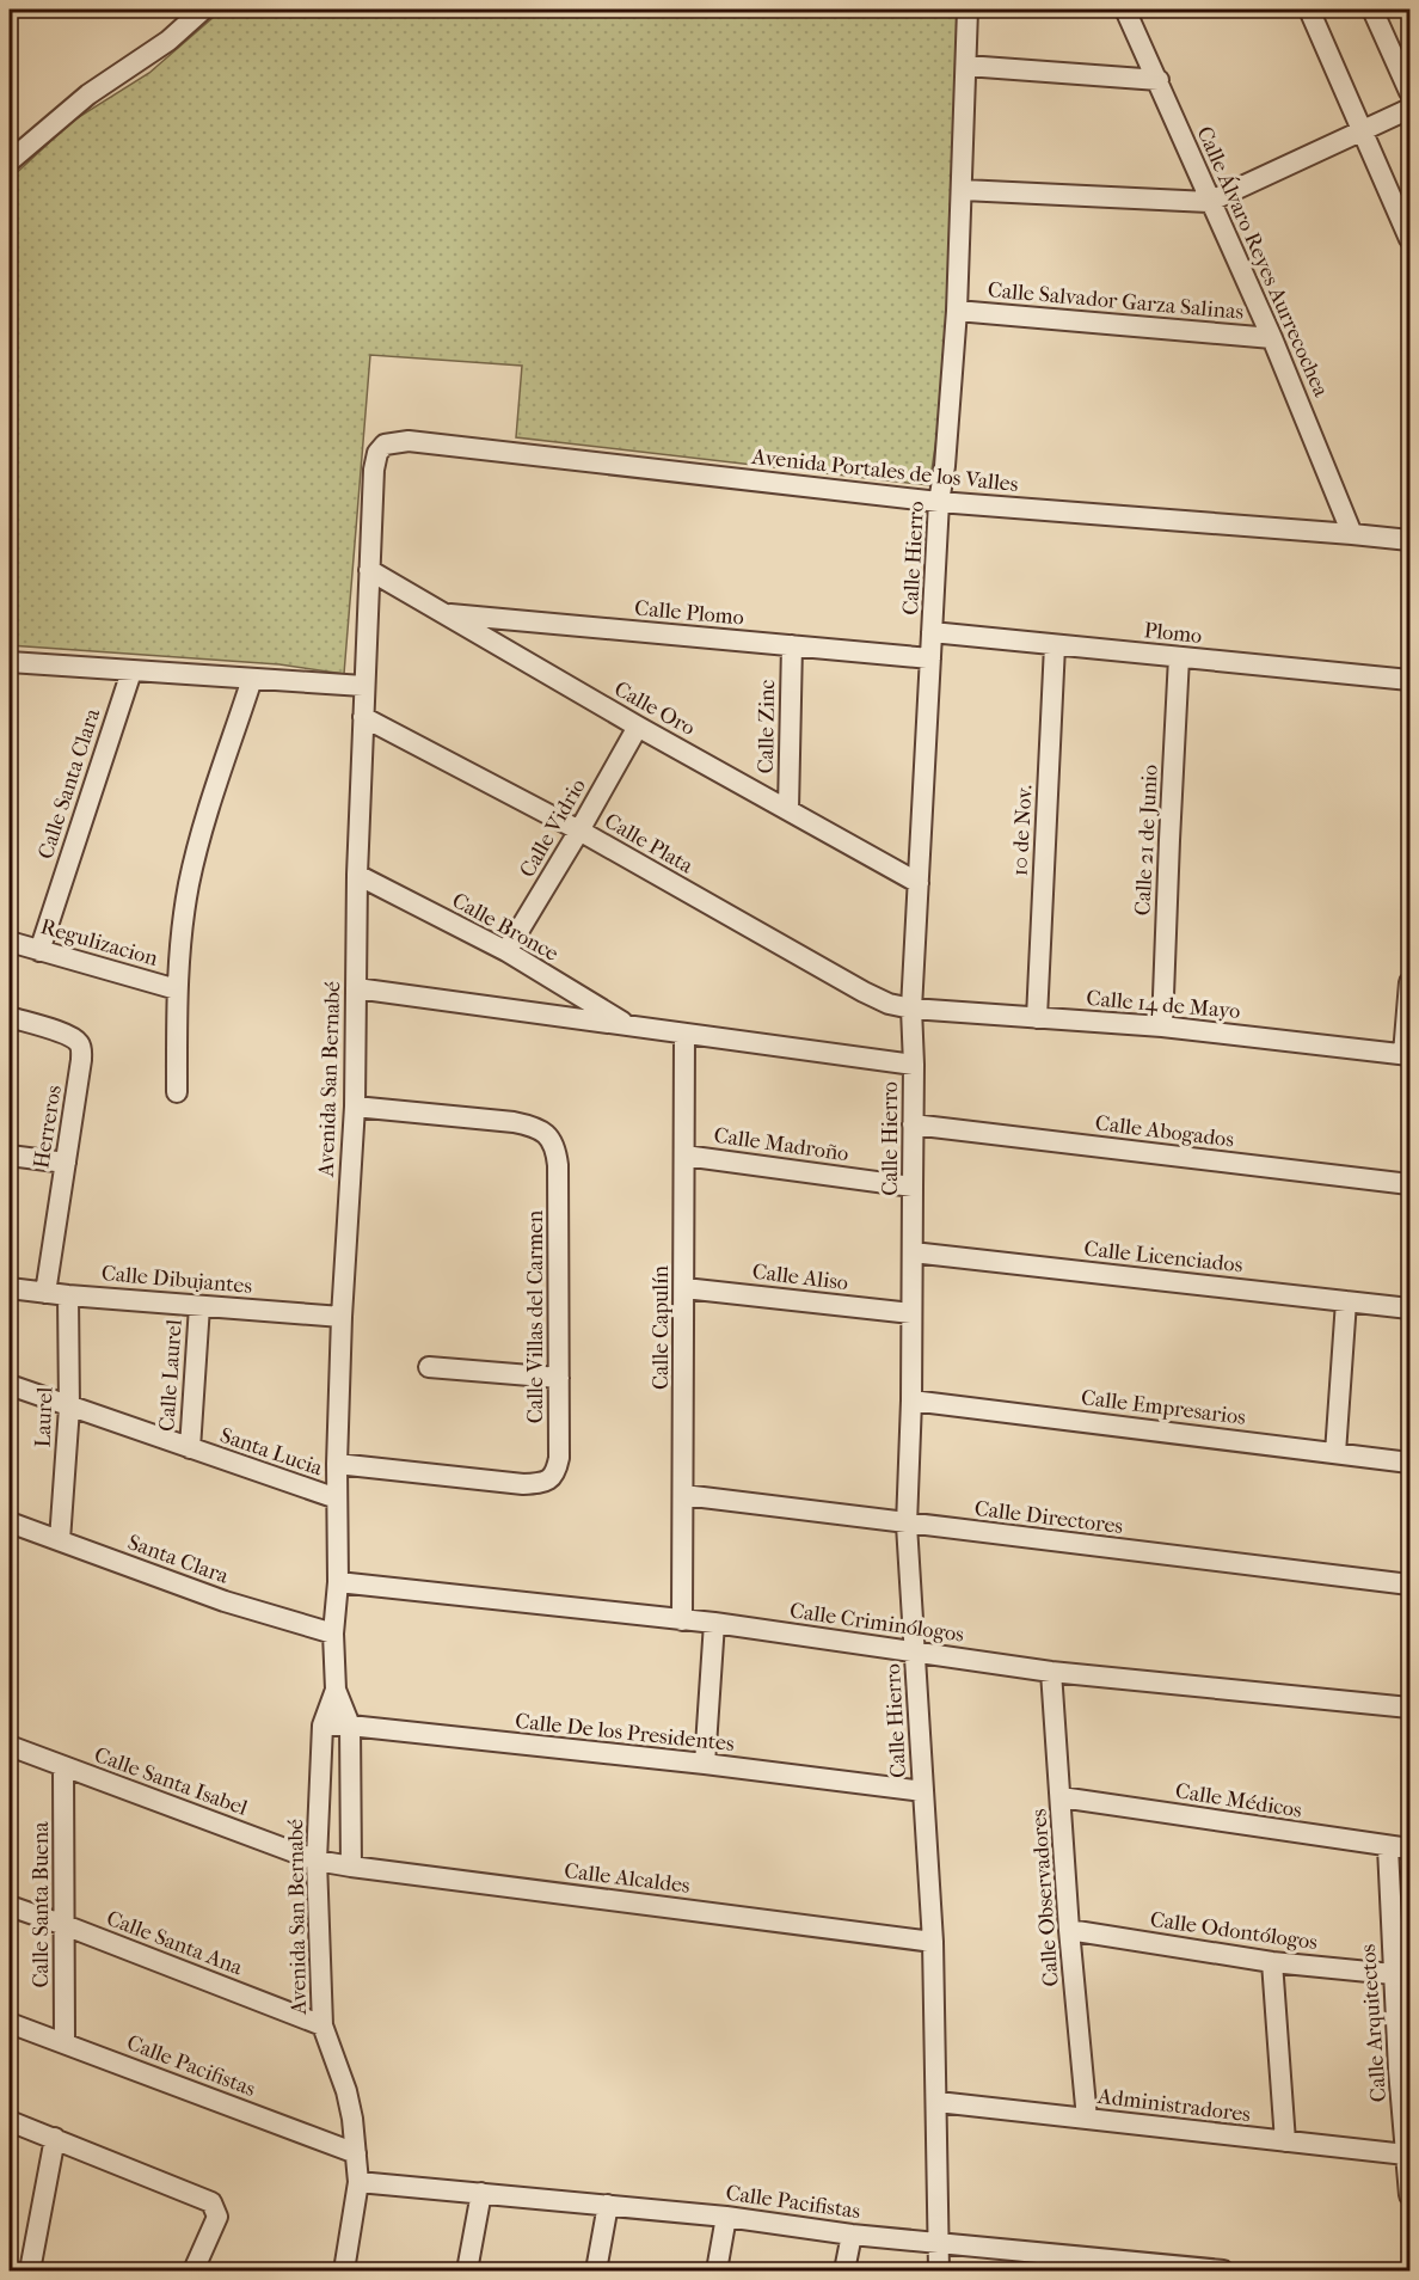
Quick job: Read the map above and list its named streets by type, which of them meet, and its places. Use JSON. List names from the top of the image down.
{
  "streets": {
    "street": [
      "Calle Álvaro Reyes Aurrecochea",
      "Calle Salvador Garza Salinas",
      "Avenida Portales de los Valles",
      "Calle Hierro",
      "Calle Plomo",
      "Plomo",
      "Calle Oro",
      "Calle Zinc",
      "Calle Santa Clara",
      "Calle Vidrio",
      "10 de Nov.",
      "Calle 21 de Junio",
      "Calle Plata",
      "Calle Bronce",
      "Regulizacion",
      "Calle 14 de Mayo",
      "Avenida San Bernabé",
      "Herreros",
      "Calle Abogados",
      "Calle Madroño",
      "Calle Licenciados",
      "Calle Aliso",
      "Calle Dibujantes",
      "Calle Villas del Carmen",
      "Calle Capulín",
      "Calle Laurel",
      "Calle Empresarios",
      "Laurel",
      "Santa Lucia",
      "Calle Directores",
      "Santa Clara",
      "Calle Criminólogos",
      "Calle De los Presidentes",
      "Calle Santa Isabel",
      "Calle Médicos",
      "Calle Alcaldes",
      "Calle Observadores",
      "Calle Santa Buena",
      "Calle Odontólogos",
      "Calle Santa Ana",
      "Calle Arquitectos",
      "Calle Pacifistas",
      "Administradores"
    ]
  },
  "crossings": [
    ["Calle Álvaro Reyes Aurrecochea", "Calle Salvador Garza Salinas"],
    ["Calle Álvaro Reyes Aurrecochea", "Avenida Portales de los Valles"],
    ["Calle Salvador Garza Salinas", "Calle Hierro"],
    ["Avenida Portales de los Valles", "Calle Hierro"],
    ["Avenida Portales de los Valles", "Avenida San Bernabé"],
    ["Calle Hierro", "Calle Plomo"],
    ["Calle Hierro", "Plomo"],
    ["Calle Hierro", "Calle Oro"],
    ["Calle Hierro", "Calle Plata"],
    ["Calle Hierro", "Calle Bronce"],
    ["Calle Hierro", "Calle 14 de Mayo"],
    ["Calle Hierro", "Calle Abogados"],
    ["Calle Hierro", "Calle Madroño"],
    ["Calle Hierro", "Calle Licenciados"],
    ["Calle Hierro", "Calle Aliso"],
    ["Calle Hierro", "Calle Empresarios"],
    ["Calle Hierro", "Calle Directores"],
    ["Calle Hierro", "Calle Criminólogos"],
    ["Calle Hierro", "Calle De los Presidentes"],
    ["Calle Hierro", "Calle Alcaldes"],
    ["Calle Hierro", "Calle Pacifistas"],
    ["Calle Hierro", "Administradores"],
    ["Calle Plomo", "Calle Oro"],
    ["Calle Plomo", "Calle Zinc"],
    ["Plomo", "10 de Nov."],
    ["Plomo", "Calle 21 de Junio"],
    ["Calle Oro", "Calle Zinc"],
    ["Calle Oro", "Calle Vidrio"],
    ["Calle Oro", "Avenida San Bernabé"],
    ["Calle Santa Clara", "Regulizacion"],
    ["Calle Vidrio", "Calle Plata"],
    ["Calle Vidrio", "Calle Bronce"],
    ["10 de Nov.", "Calle 14 de Mayo"],
    ["Calle 21 de Junio", "Calle 14 de Mayo"],
    ["Calle Plata", "Calle 14 de Mayo"],
    ["Calle Plata", "Avenida San Bernabé"],
    ["Calle Bronce", "Avenida San Bernabé"],
    ["Calle Bronce", "Calle Capulín"],
    ["Avenida San Bernabé", "Calle Dibujantes"],
    ["Avenida San Bernabé", "Calle Villas del Carmen"],
    ["Avenida San Bernabé", "Santa Lucia"],
    ["Avenida San Bernabé", "Santa Clara"],
    ["Avenida San Bernabé", "Calle Criminólogos"],
    ["Avenida San Bernabé", "Calle De los Presidentes"],
    ["Avenida San Bernabé", "Calle Santa Isabel"],
    ["Avenida San Bernabé", "Calle Alcaldes"],
    ["Avenida San Bernabé", "Calle Santa Ana"],
    ["Avenida San Bernabé", "Calle Pacifistas"],
    ["Herreros", "Calle Dibujantes"],
    ["Calle Madroño", "Calle Capulín"],
    ["Calle Aliso", "Calle Capulín"],
    ["Calle Dibujantes", "Calle Laurel"],
    ["Calle Dibujantes", "Laurel"],
    ["Calle Capulín", "Calle Directores"],
    ["Calle Capulín", "Calle Criminólogos"],
    ["Calle Laurel", "Santa Lucia"],
    ["Laurel", "Santa Lucia"],
    ["Laurel", "Santa Clara"],
    ["Calle Criminólogos", "Calle Observadores"],
    ["Calle Santa Isabel", "Calle Alcaldes"],
    ["Calle Santa Isabel", "Calle Santa Buena"],
    ["Calle Médicos", "Calle Observadores"],
    ["Calle Médicos", "Calle Arquitectos"],
    ["Calle Observadores", "Calle Odontólogos"],
    ["Calle Observadores", "Administradores"],
    ["Calle Santa Buena", "Calle Santa Ana"],
    ["Calle Santa Buena", "Calle Pacifistas"],
    ["Calle Odontólogos", "Calle Arquitectos"],
    ["Calle Arquitectos", "Administradores"]
  ]
}
